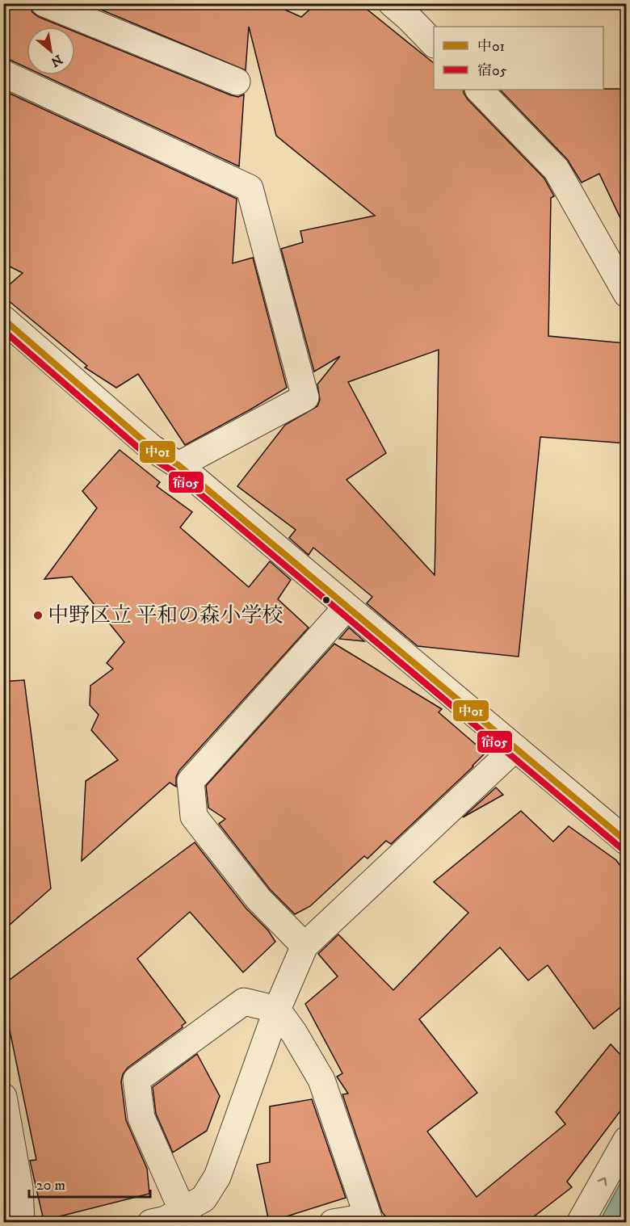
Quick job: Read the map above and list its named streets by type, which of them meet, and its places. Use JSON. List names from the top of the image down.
{
  "places": ["中野区立 平和の森小学校"],
  "lines": ["transit line 中01", "transit line 宿05"],
  "legend": ["中01", "宿05"],
  "scale_bar": "20 m",
  "north": "bottom right"
}
